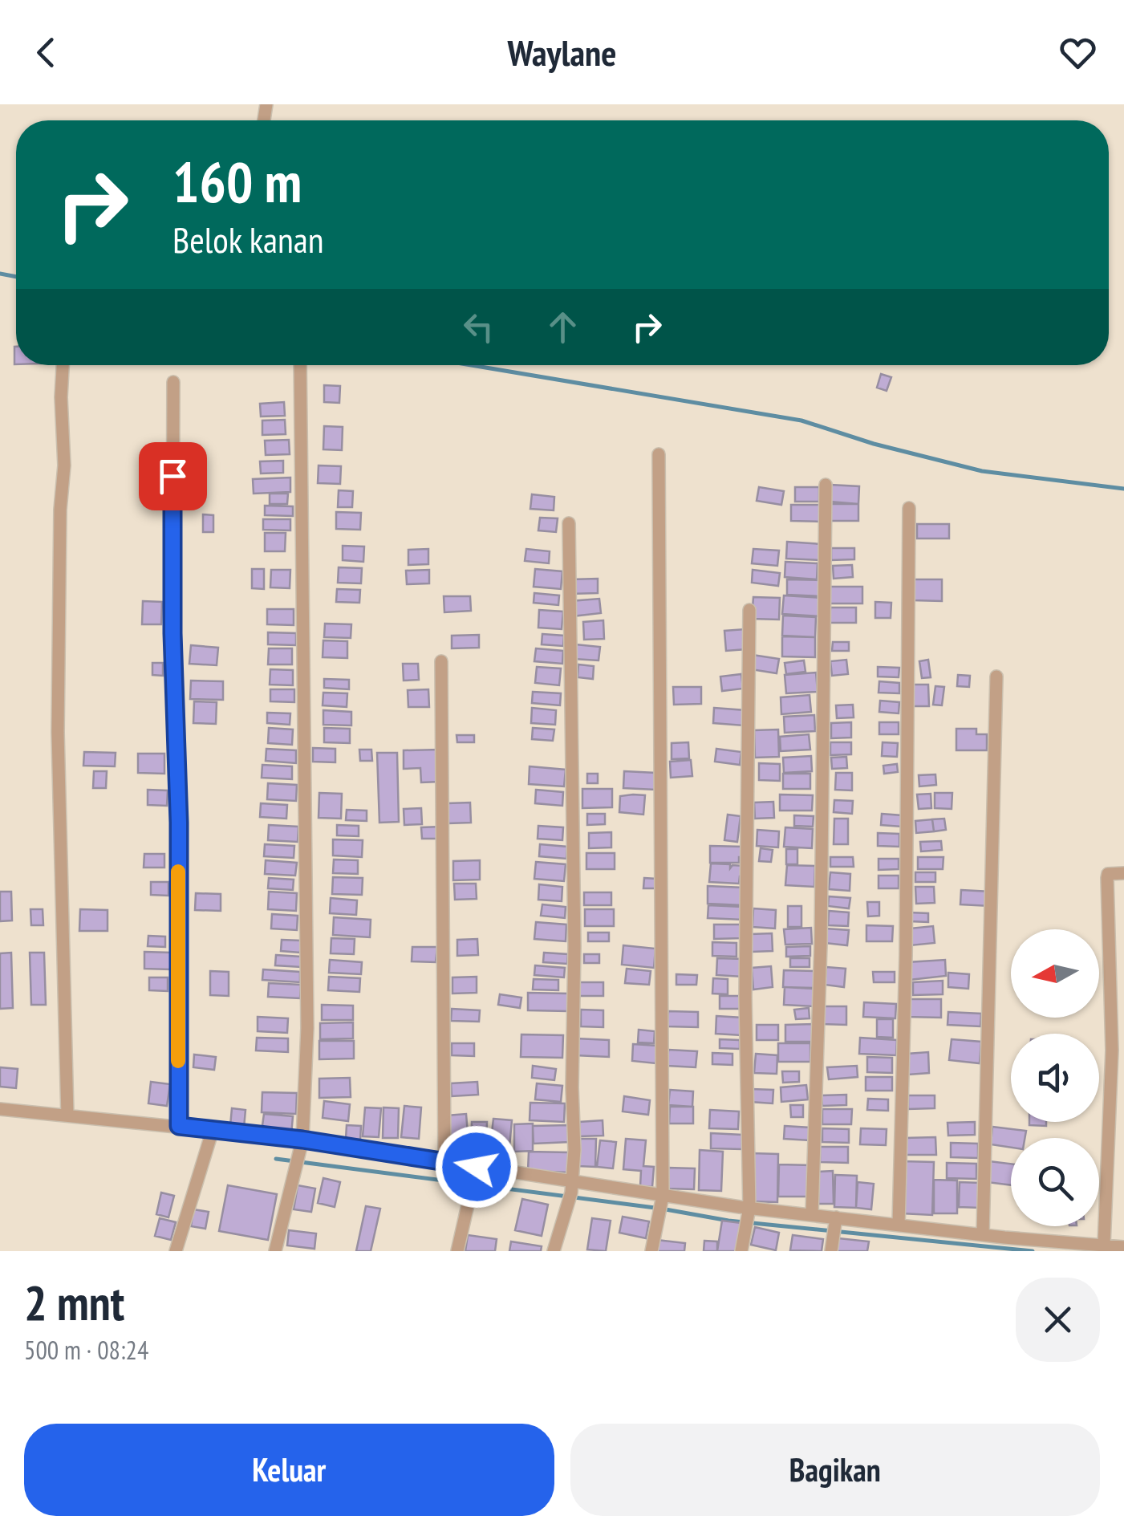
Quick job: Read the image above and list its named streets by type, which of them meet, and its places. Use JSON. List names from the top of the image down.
{
  "north": "left",
  "page": {
    "header": "Waylane",
    "turn": ["160 m", "Belok kanan"],
    "heading": ["2 mnt", "500 m · 08:24"],
    "buttons": ["Keluar", "Bagikan"]
  }
}
